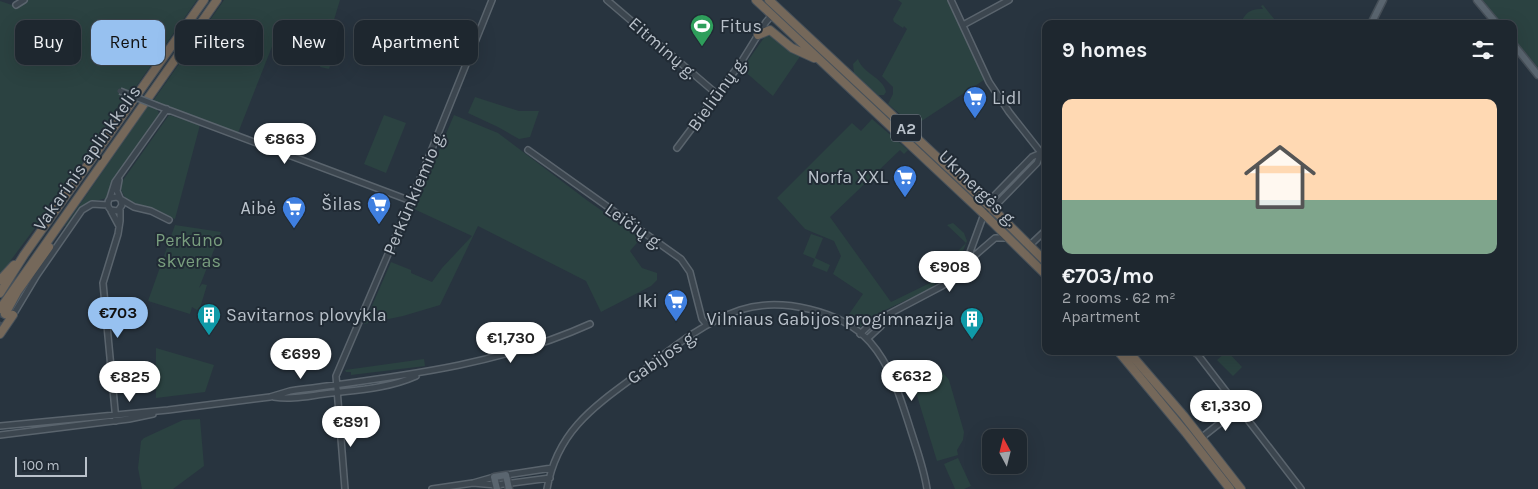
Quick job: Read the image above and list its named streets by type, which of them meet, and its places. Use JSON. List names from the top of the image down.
{
  "streets": {
    "highway": ["A2", "Vakarinis aplinkkelis", "Ukmergės g."],
    "street": [
      "Eitminų g.",
      "Bieliūnų g.",
      "Perkūnkiemio g.",
      "Leičių g.",
      "Gabijos g."
    ]
  },
  "crossings": [
    ["Eitminų g.", "Bieliūnų g."],
    ["Bieliūnų g.", "Ukmergės g."],
    ["Leičių g.", "Gabijos g."]
  ],
  "parks": ["Perkūno skveras"],
  "places": {
    "sports": ["Fitus"],
    "supermarket": [
      "Lidl",
      "Norfa XXL",
      "Šilas",
      "Aibė",
      "Iki"
    ],
    "building": ["Savitarnos plovykla", "Vilniaus Gabijos progimnazija"]
  },
  "scale_bar": "100 m",
  "north": "top",
  "page": {
    "chip": [
      "Buy",
      "Rent",
      "Filters",
      "New",
      "Apartment"
    ],
    "heading": "9 homes",
    "list": [
      {
        "name": "€703/mo",
        "note": "2 rooms · 62 m² · Apartment"
      }
    ],
    "price": [
      "€863",
      "€908",
      "€703",
      "€1,730",
      "€699",
      "€632",
      "€825",
      "€1,330",
      "€891"
    ],
    "scale": "100 m"
  }
}
